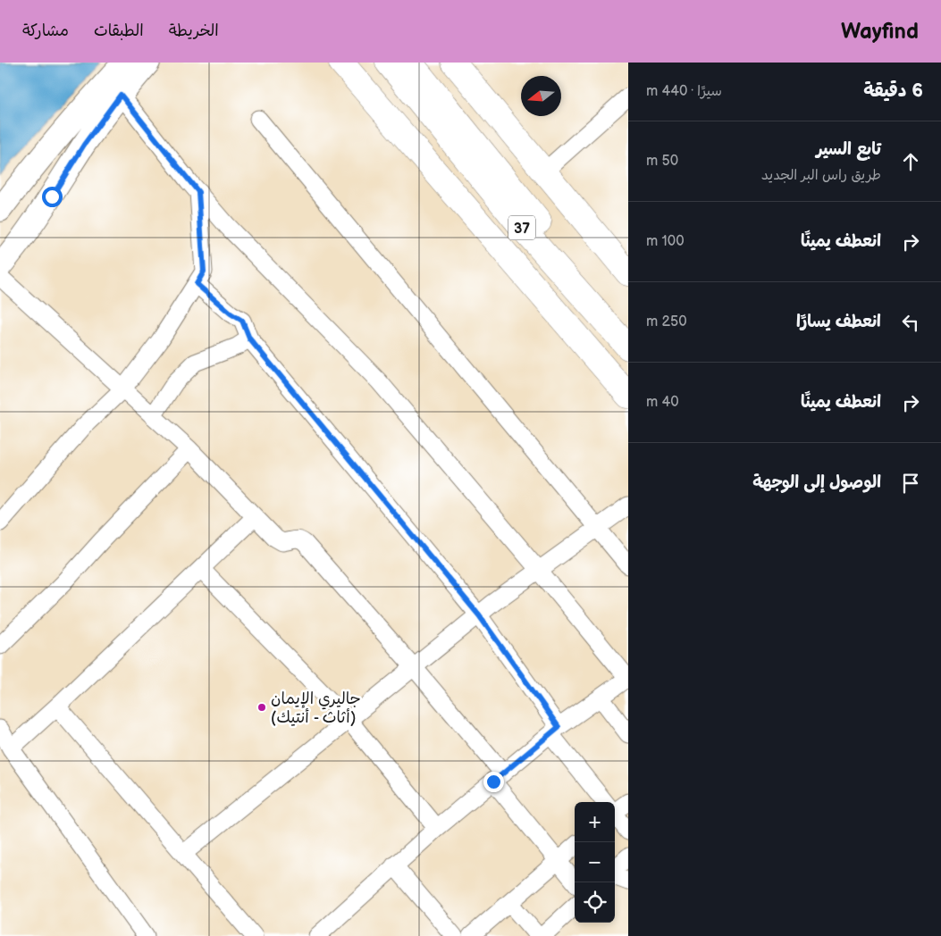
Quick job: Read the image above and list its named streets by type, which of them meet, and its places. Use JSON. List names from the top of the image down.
{
  "streets": {
    "highway": ["37"]
  },
  "places": ["جاليري الإيمان (أثاث - أنتيك)"],
  "north": "left",
  "page": {
    "header": "Wayfind",
    "nav": ["الخريطة", "الطبقات", "مشاركة"],
    "heading": ["6 دقيقة", "سيرًا · 440 m"],
    "list": [
      ["تابع السير", "طريق راس البر الجديد", "50 m"],
      ["انعطف يمينًا", "100 m"],
      ["انعطف يسارًا", "250 m"],
      ["انعطف يمينًا", "40 m"],
      "الوصول إلى الوجهة"
    ],
    "map_buttons": ["+", "−"]
  }
}
